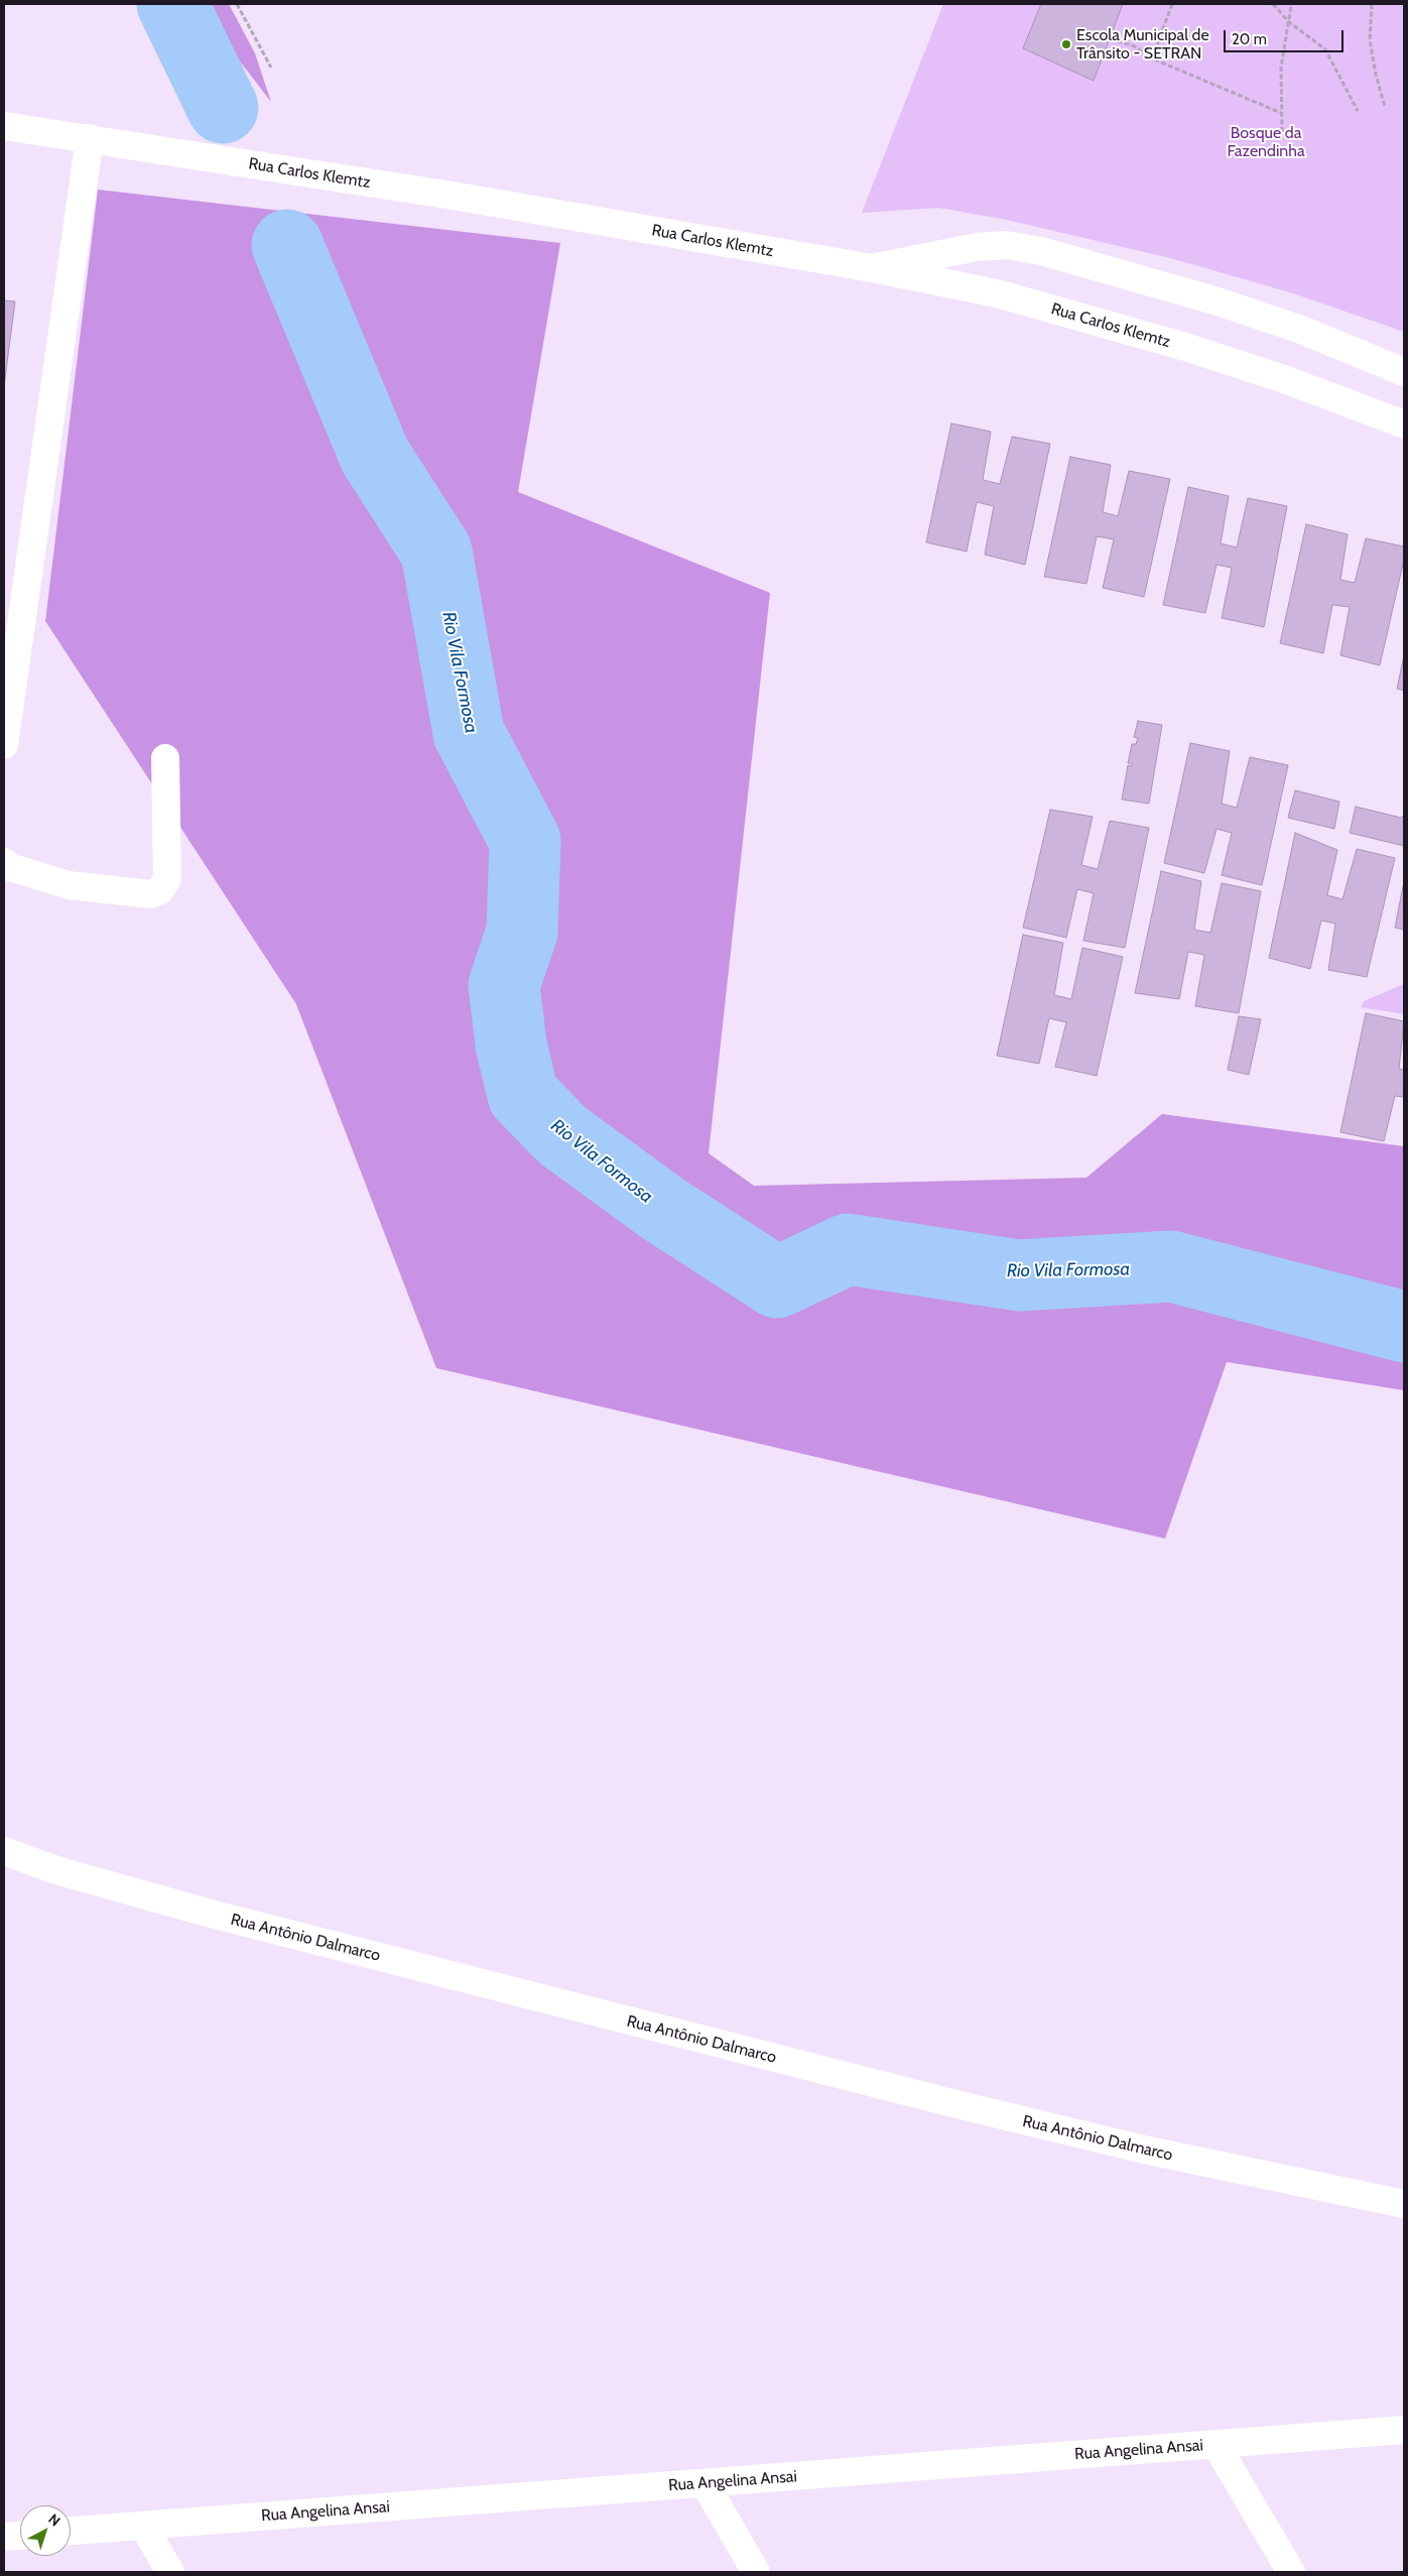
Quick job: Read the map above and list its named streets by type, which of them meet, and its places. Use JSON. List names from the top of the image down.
{
  "streets": {
    "street": ["Rua Carlos Klemtz", "Rua Antônio Dalmarco", "Rua Angelina Ansai"]
  },
  "water": ["Rio Vila Formosa"],
  "parks": ["Bosque da Fazendinha"],
  "places": ["Escola Municipal de Trânsito - SETRAN"],
  "scale_bar": "20 m",
  "north": "top right"
}
